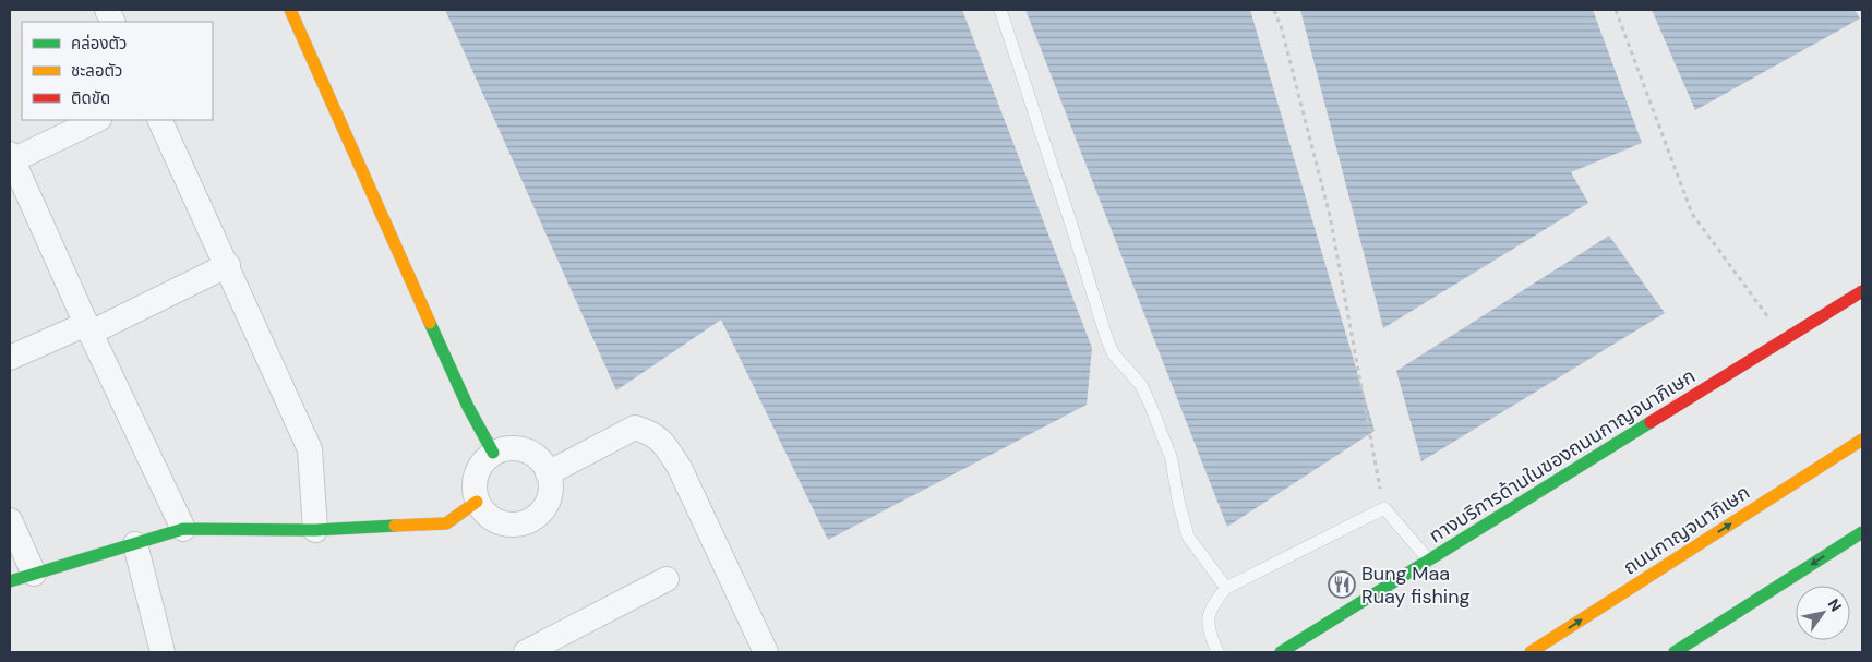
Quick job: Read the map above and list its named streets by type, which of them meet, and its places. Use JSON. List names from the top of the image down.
{
  "streets": {
    "main road": ["ทางบริการด้านในของถนนกาญจนาภิเษก", "ถนนกาญจนาภิเษก"]
  },
  "places": {
    "restaurant": ["Bung Maa Ruay fishing"]
  },
  "legend": ["คล่องตัว", "ชะลอตัว", "ติดขัด"],
  "north": "top right"
}
